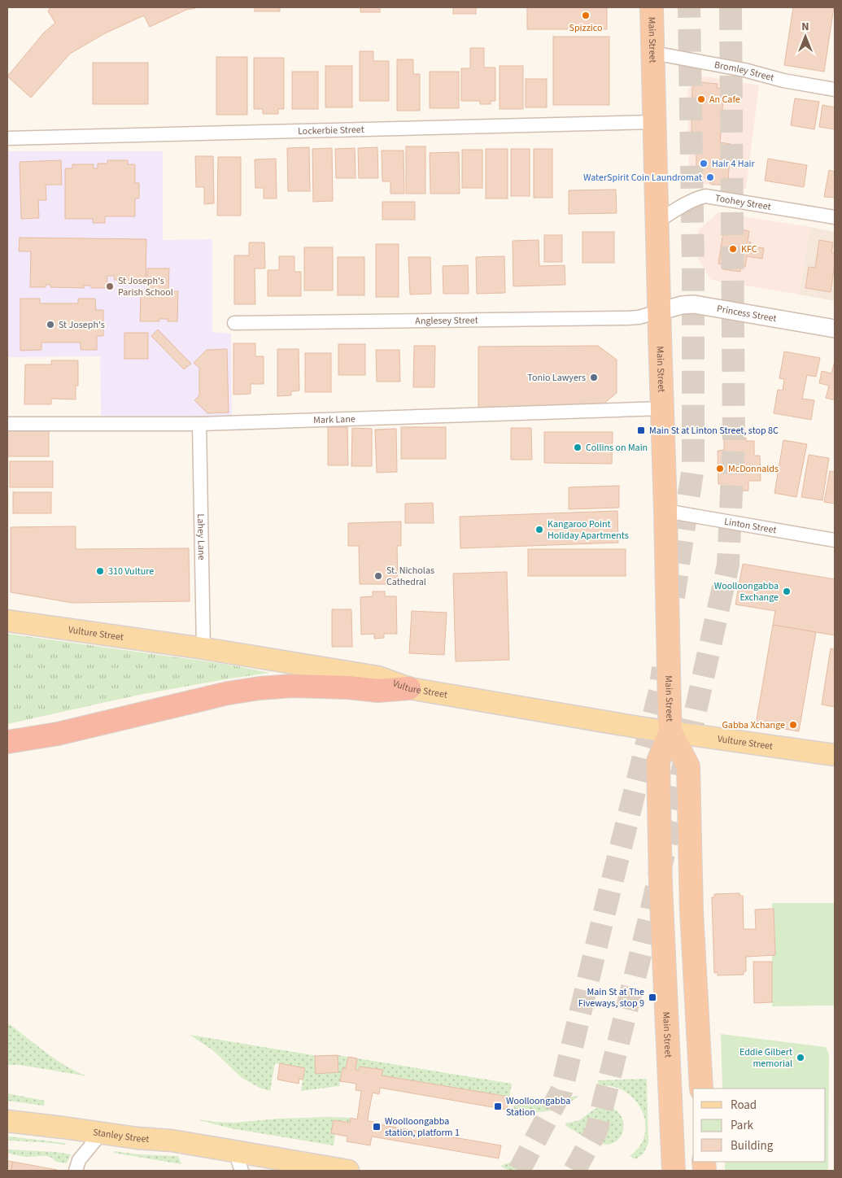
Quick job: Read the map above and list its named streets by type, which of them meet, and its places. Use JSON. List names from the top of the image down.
{
  "streets": {
    "highway": ["Main Street"],
    "main road": ["Vulture Street", "Stanley Street"],
    "street": [
      "Bromley Street",
      "Lockerbie Street",
      "Toohey Street",
      "Princess Street",
      "Anglesey Street",
      "Mark Lane",
      "Linton Street",
      "Lahey Lane"
    ]
  },
  "crossings": [
    ["Main Street", "Bromley Street"],
    ["Main Street", "Lockerbie Street"],
    ["Main Street", "Toohey Street"],
    ["Main Street", "Princess Street"],
    ["Main Street", "Anglesey Street"],
    ["Main Street", "Mark Lane"],
    ["Main Street", "Linton Street"],
    ["Main Street", "Vulture Street"],
    ["Princess Street", "Anglesey Street"],
    ["Mark Lane", "Lahey Lane"],
    ["Lahey Lane", "Vulture Street"]
  ],
  "places": {
    "other": [
      "Spizzico",
      "An Cafe",
      "Hair 4 Hair",
      "WaterSpirit Coin Laundromat",
      "KFC",
      "St Joseph's Parish School",
      "St Joseph's",
      "Tonio Lawyers",
      "Collins on Main",
      "McDonnalds",
      "Kangaroo Point Holiday Apartments",
      "310 Vulture",
      "St. Nicholas Cathedral",
      "Woolloongabba Exchange",
      "Gabba Xchange",
      "Eddie Gilbert memorial"
    ],
    "transit": [
      "Main St at Linton Street, stop 8C",
      "Main St at The Fiveways, stop 9",
      "Woolloongabba Station",
      "Woolloongabba station, platform 1"
    ]
  },
  "legend": ["Road", "Park", "Building"],
  "north": "top"
}
